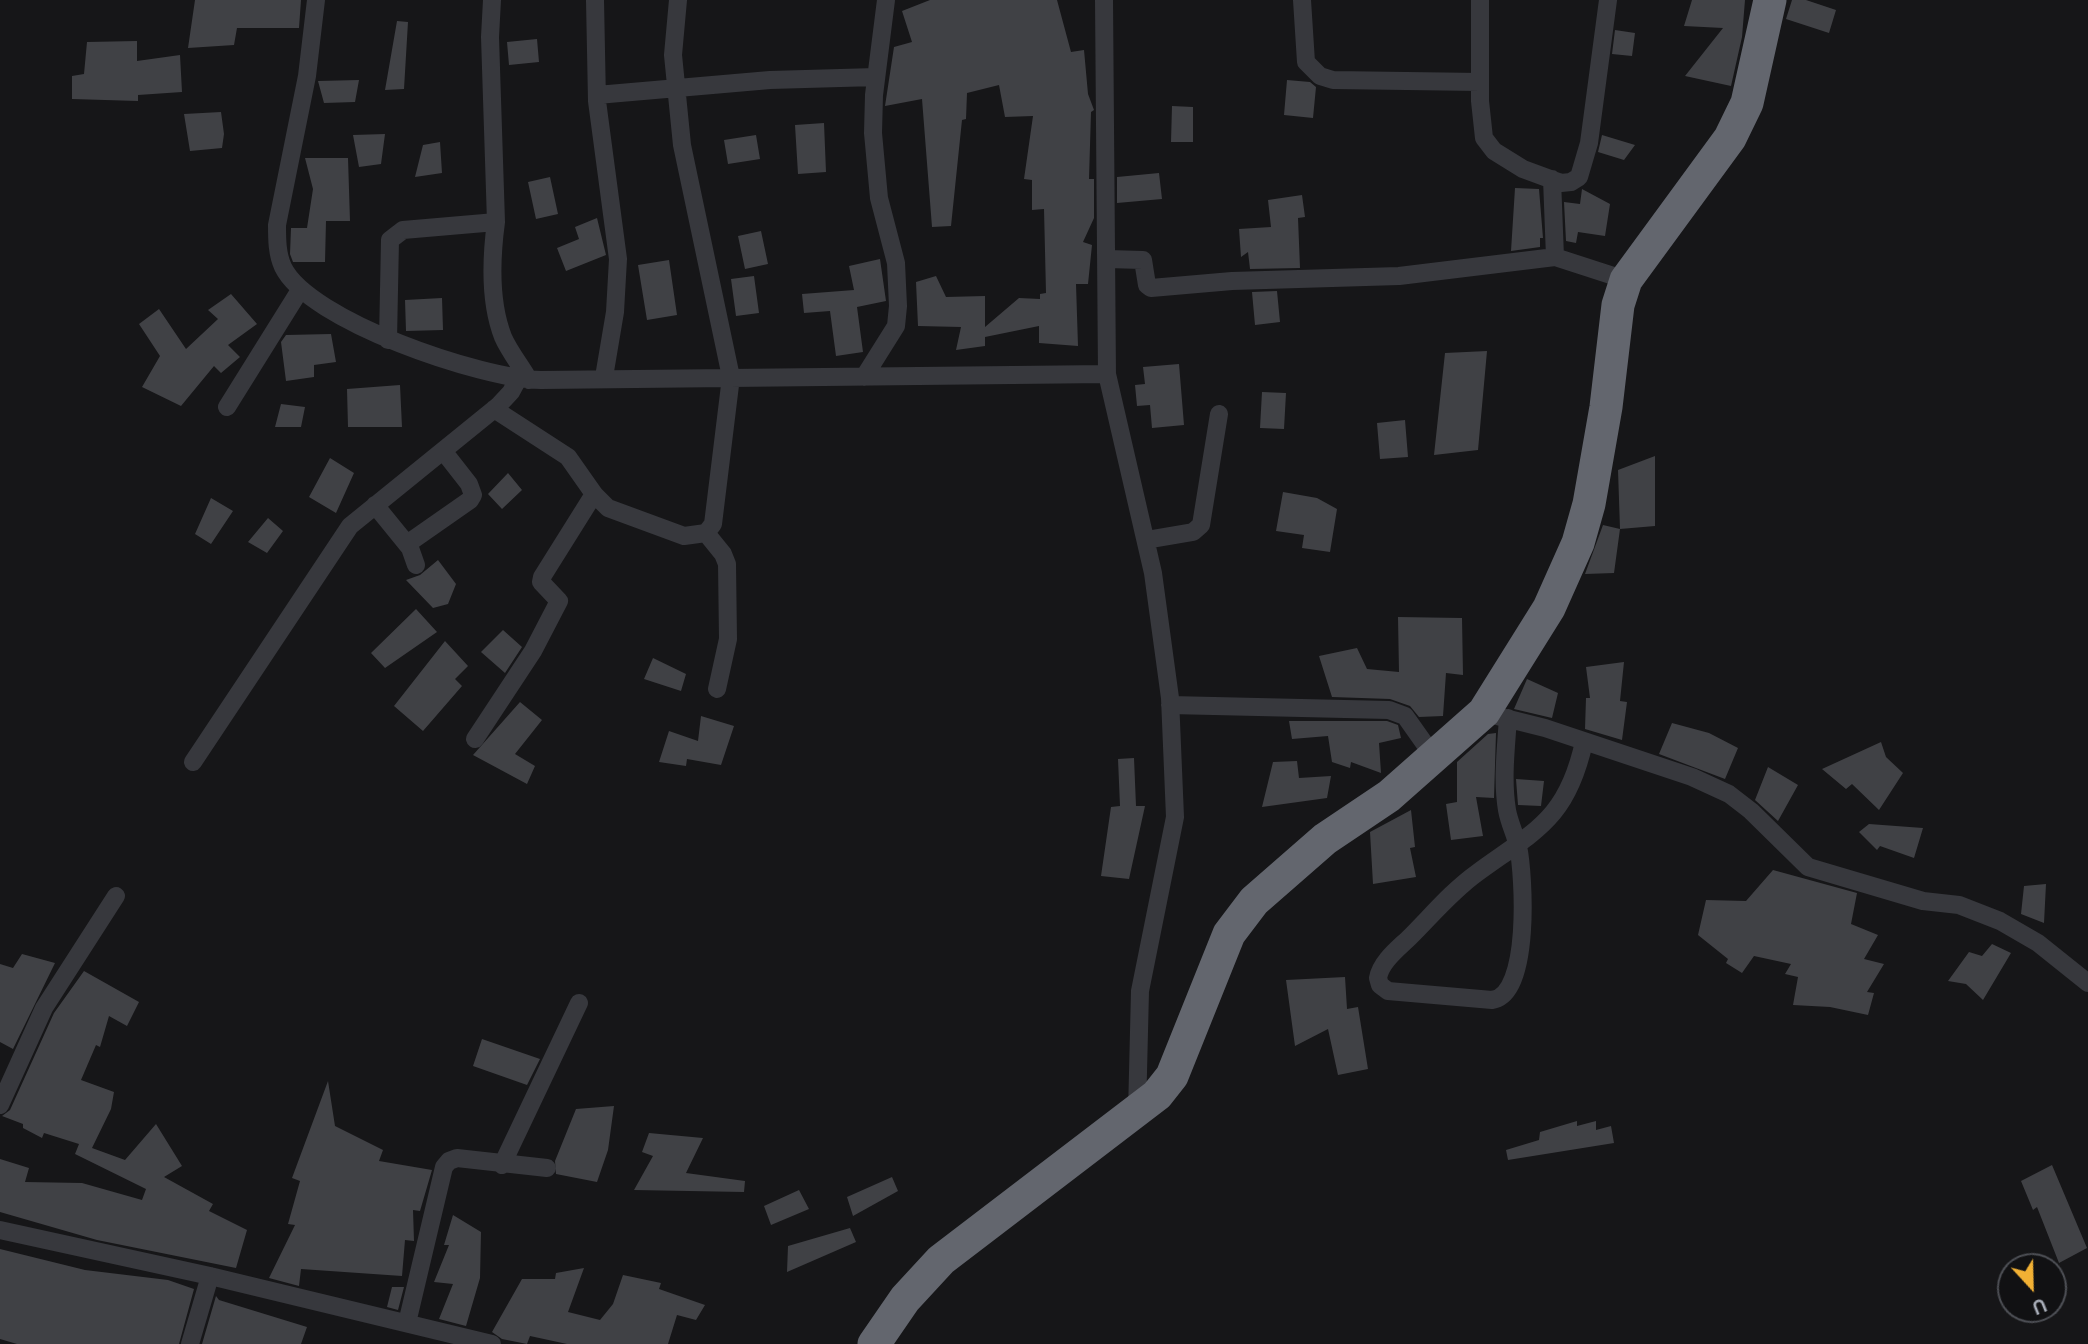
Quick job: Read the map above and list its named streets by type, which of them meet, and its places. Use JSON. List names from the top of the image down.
{
  "north": "bottom"
}
